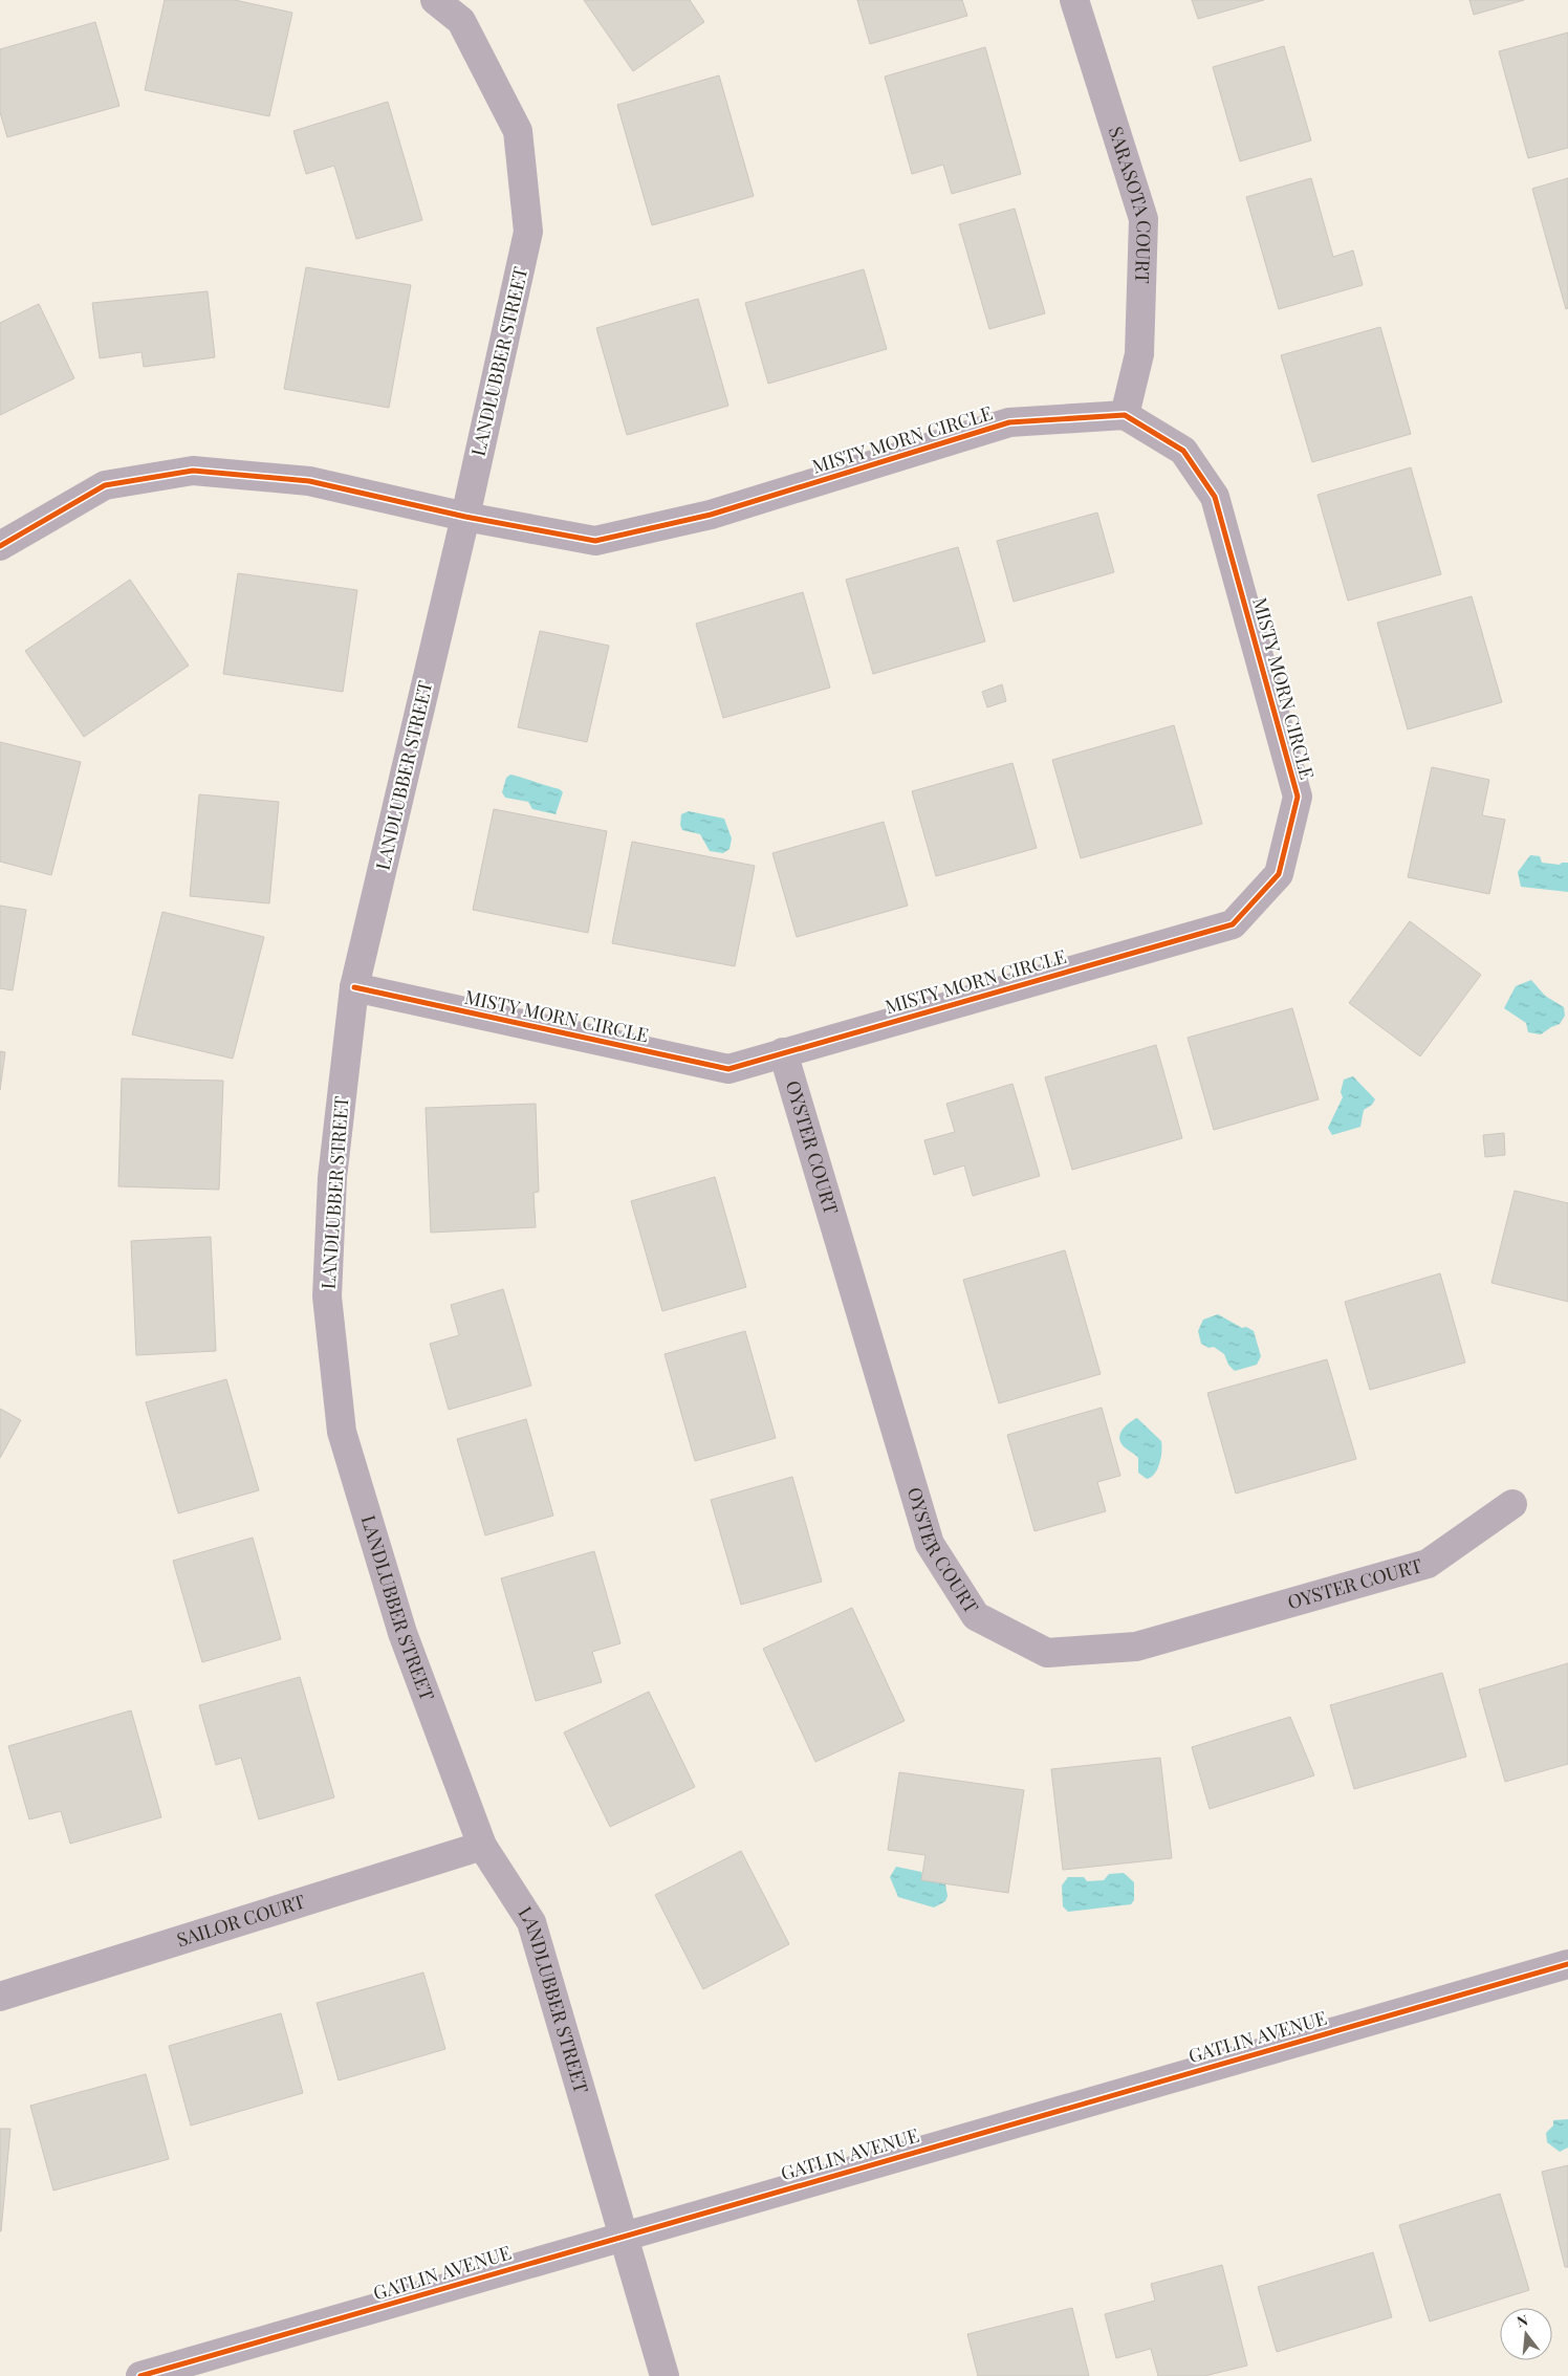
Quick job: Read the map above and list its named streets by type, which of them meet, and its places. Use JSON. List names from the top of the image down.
{
  "streets": {
    "street": [
      "SARASOTA COURT",
      "LANDLUBBER STREET",
      "MISTY MORN CIRCLE",
      "OYSTER COURT",
      "SAILOR COURT",
      "GATLIN AVENUE"
    ]
  },
  "crossings": [
    ["SARASOTA COURT", "MISTY MORN CIRCLE"],
    ["LANDLUBBER STREET", "MISTY MORN CIRCLE"],
    ["LANDLUBBER STREET", "SAILOR COURT"],
    ["LANDLUBBER STREET", "GATLIN AVENUE"],
    ["MISTY MORN CIRCLE", "OYSTER COURT"]
  ],
  "north": "top"
}
